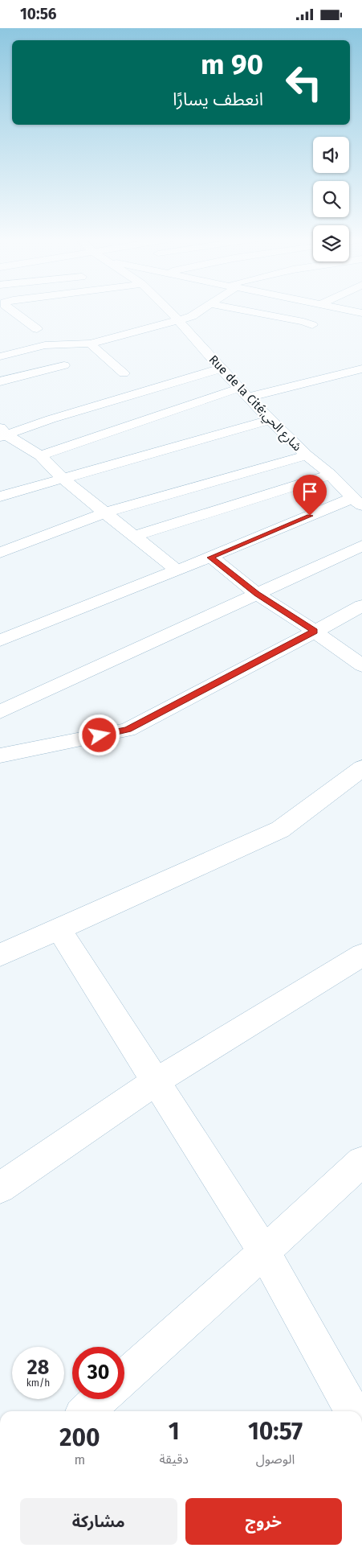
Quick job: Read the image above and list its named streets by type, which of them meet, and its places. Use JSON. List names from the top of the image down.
{
  "streets": {
    "street": ["Rue de la Cité;شارع الحي"]
  },
  "page": {
    "status": "10:56",
    "turn": ["90 m", "انعطف يسارًا"],
    "speed": "28 km/h",
    "limit": "30",
    "eta": [
      "10:57",
      "الوصول",
      "1",
      "دقيقة",
      "200",
      "m"
    ],
    "buttons": ["خروج", "مشاركة"]
  }
}
